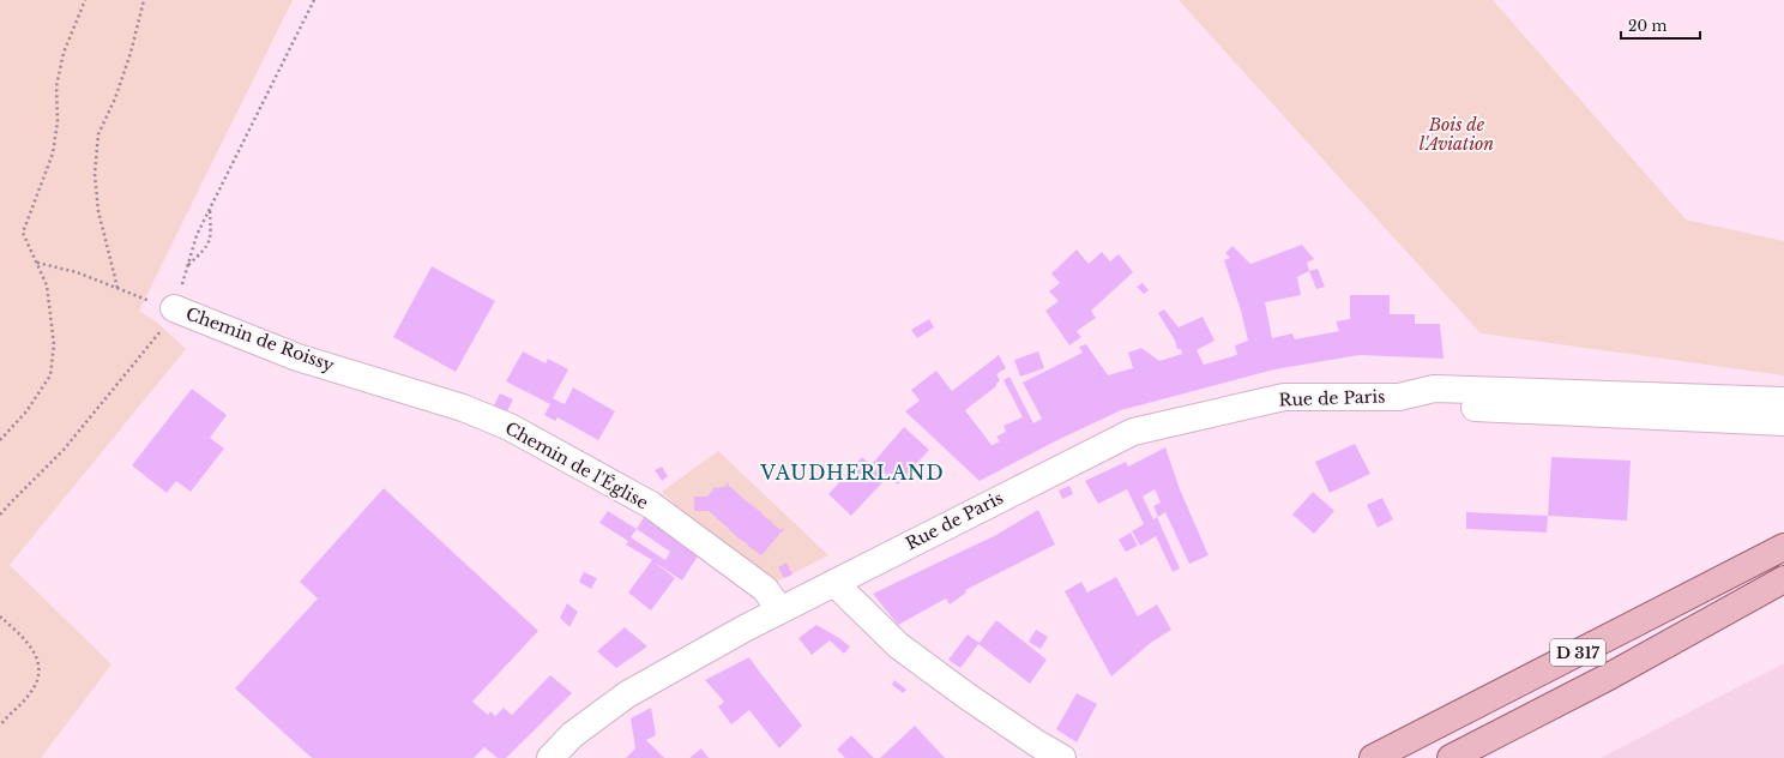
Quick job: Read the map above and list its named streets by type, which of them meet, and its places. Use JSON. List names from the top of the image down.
{
  "streets": {
    "main road": ["D 317"],
    "street": ["Chemin de Roissy", "Rue de Paris", "Chemin de l'Église"]
  },
  "crossings": [
    ["Chemin de Roissy", "Chemin de l'Église"],
    ["Rue de Paris", "Chemin de l'Église"]
  ],
  "districts": ["VAUDHERLAND"],
  "parks": ["Bois de l'Aviation"],
  "scale_bar": "20 m"
}
